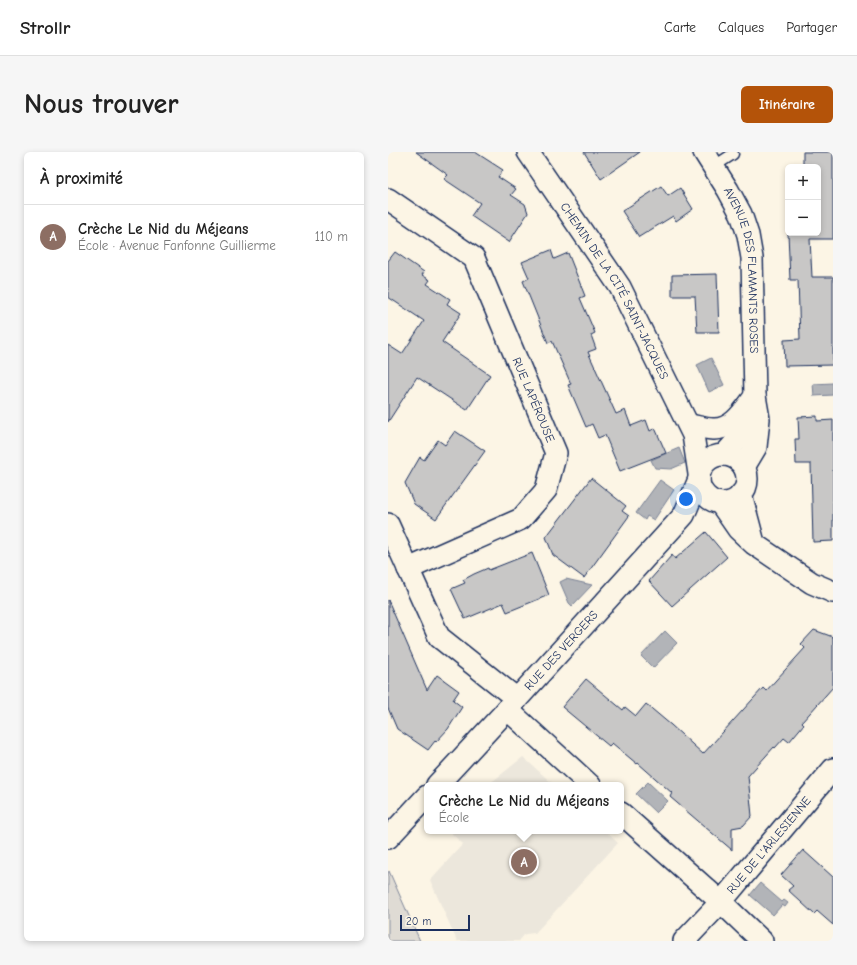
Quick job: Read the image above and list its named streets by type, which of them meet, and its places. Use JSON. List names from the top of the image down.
{
  "streets": {
    "street": [
      "AVENUE DES FLAMANTS ROSES",
      "CHEMIN DE LA CITÉ SAINT-JACQUES",
      "RUE LAPÉROUSE",
      "RUE DES VERGERS",
      "RUE DE L'ARLESIENNE"
    ]
  },
  "crossings": [
    ["AVENUE DES FLAMANTS ROSES", "CHEMIN DE LA CITÉ SAINT-JACQUES"],
    ["AVENUE DES FLAMANTS ROSES", "RUE DES VERGERS"],
    ["CHEMIN DE LA CITÉ SAINT-JACQUES", "RUE DES VERGERS"]
  ],
  "scale_bar": "20 m",
  "page": {
    "header": "Strollr",
    "nav": ["Carte", "Calques", "Partager"],
    "buttons": "Itinéraire",
    "title": "Nous trouver",
    "heading": "À proximité",
    "map_buttons": ["+", "−"],
    "list": [
      {
        "mark": "A",
        "name": "Crèche Le Nid du Méjeans",
        "note": "École · Avenue Fanfonne Guillierme",
        "value": "110 m"
      }
    ],
    "popup": ["Crèche Le Nid du Méjeans", "École"],
    "pins": "A",
    "scale": "20 m"
  }
}
